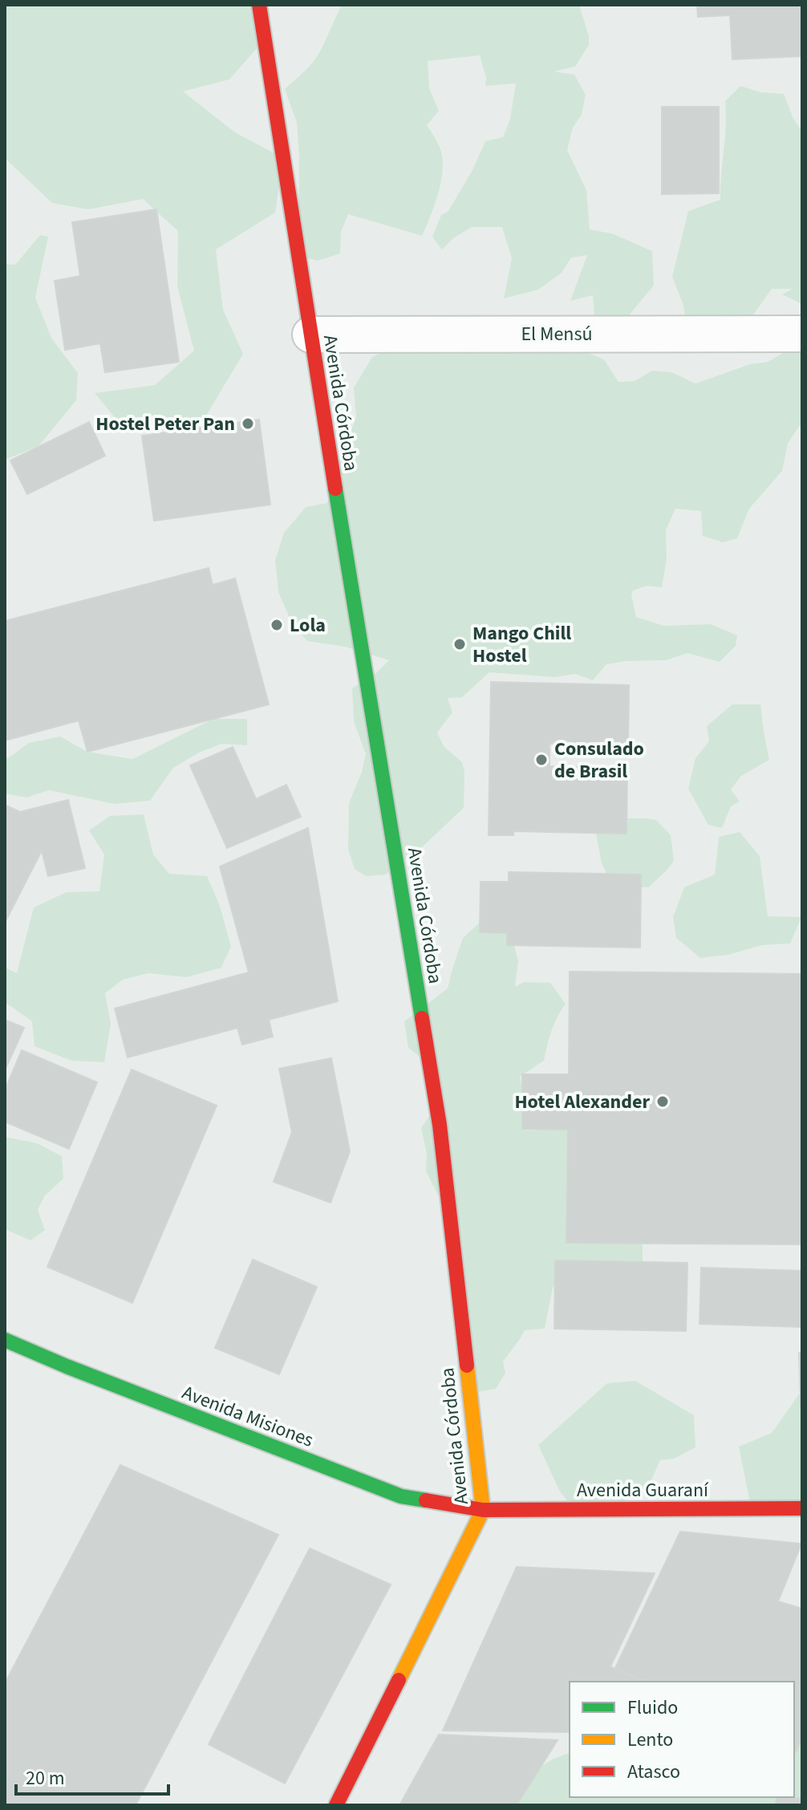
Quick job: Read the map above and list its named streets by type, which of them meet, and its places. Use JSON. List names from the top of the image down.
{
  "streets": {
    "main road": ["Avenida Córdoba", "Avenida Misiones", "Avenida Guaraní"],
    "street": ["El Mensú"]
  },
  "crossings": [
    ["El Mensú", "Avenida Córdoba"],
    ["Avenida Córdoba", "Avenida Misiones"],
    ["Avenida Córdoba", "Avenida Guaraní"],
    ["Avenida Misiones", "Avenida Guaraní"]
  ],
  "places": [
    "Hostel Peter Pan",
    "Lola",
    "Mango Chill Hostel",
    "Consulado de Brasil",
    "Hotel Alexander"
  ],
  "legend": ["Fluido", "Lento", "Atasco"],
  "scale_bar": "20 m"
}
